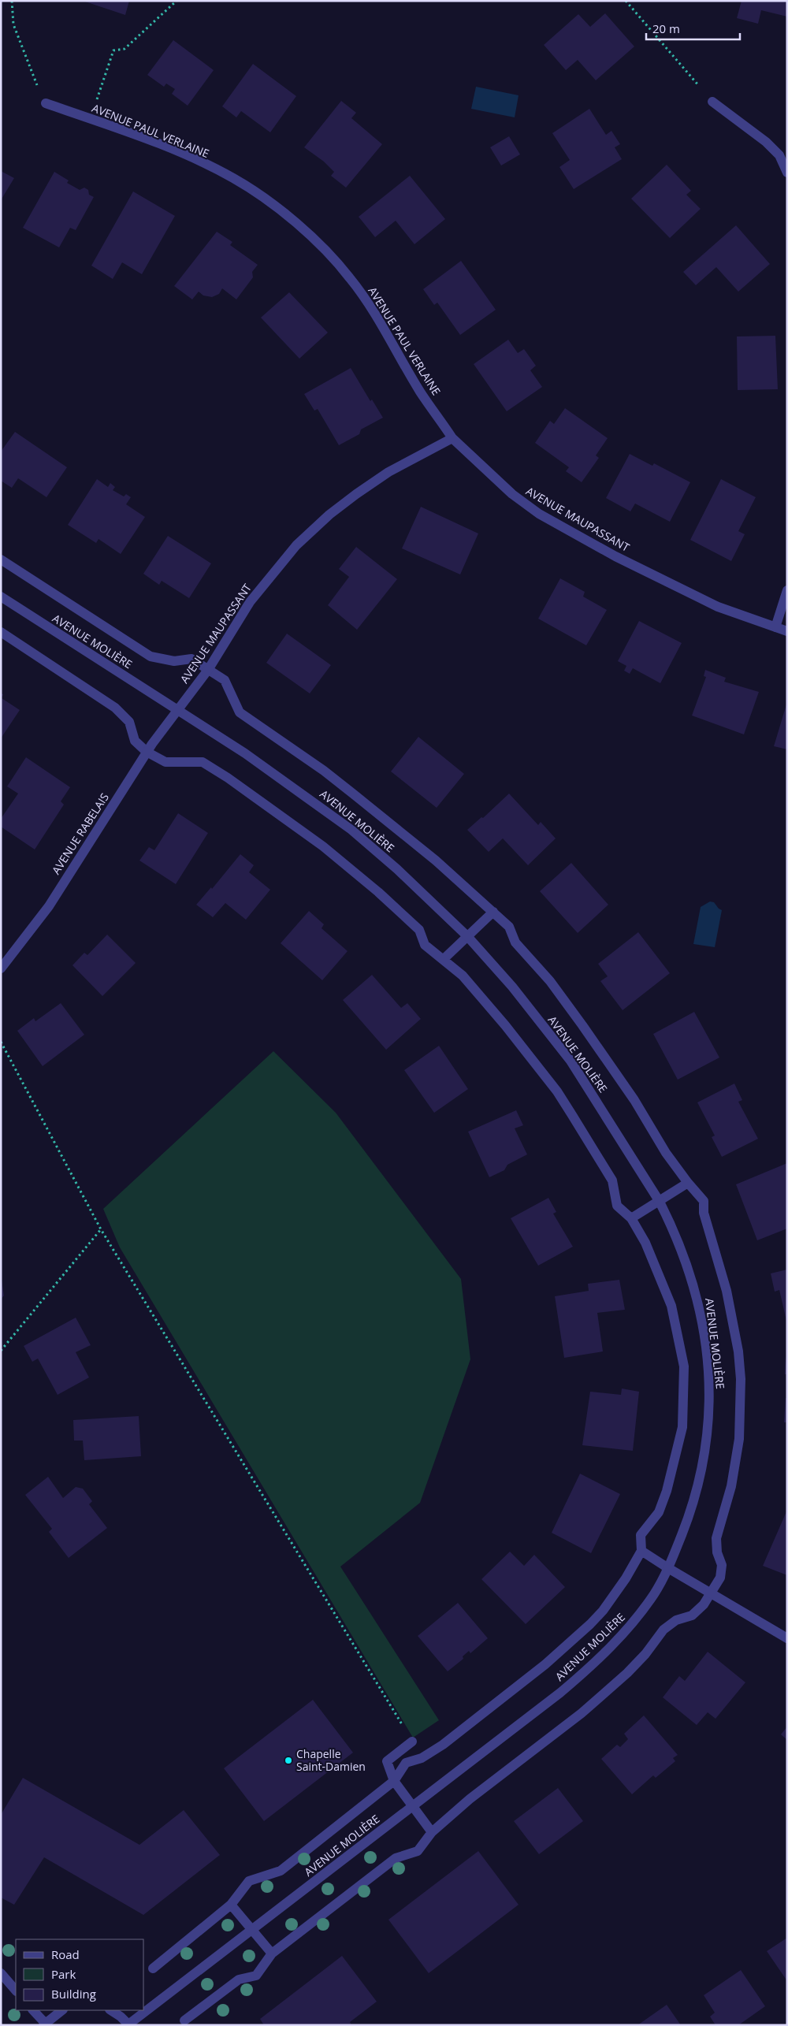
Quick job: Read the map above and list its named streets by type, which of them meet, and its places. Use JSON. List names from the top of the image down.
{
  "streets": {
    "street": [
      "AVENUE PAUL VERLAINE",
      "AVENUE MAUPASSANT",
      "AVENUE MOLIÈRE",
      "AVENUE RABELAIS"
    ]
  },
  "crossings": [
    ["AVENUE PAUL VERLAINE", "AVENUE MAUPASSANT"],
    ["AVENUE MAUPASSANT", "AVENUE MOLIÈRE"],
    ["AVENUE MAUPASSANT", "AVENUE RABELAIS"],
    ["AVENUE MOLIÈRE", "AVENUE RABELAIS"]
  ],
  "places": ["Chapelle Saint-Damien"],
  "legend": ["Road", "Park", "Building"],
  "scale_bar": "20 m"
}
